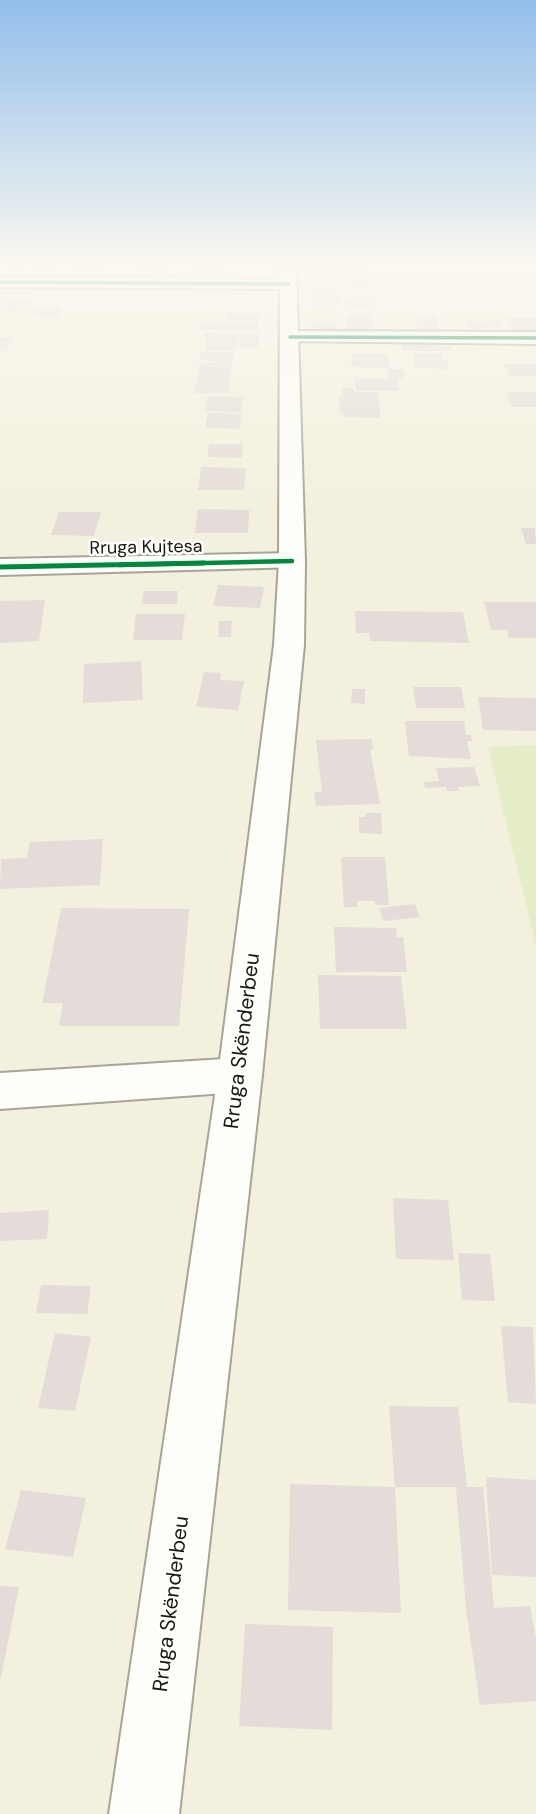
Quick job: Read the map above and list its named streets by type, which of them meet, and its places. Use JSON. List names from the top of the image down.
{
  "streets": {
    "main road": ["Rruga Kujtesa", "Rruga Skënderbeu"]
  },
  "crossings": [
    ["Rruga Kujtesa", "Rruga Skënderbeu"]
  ]
}
